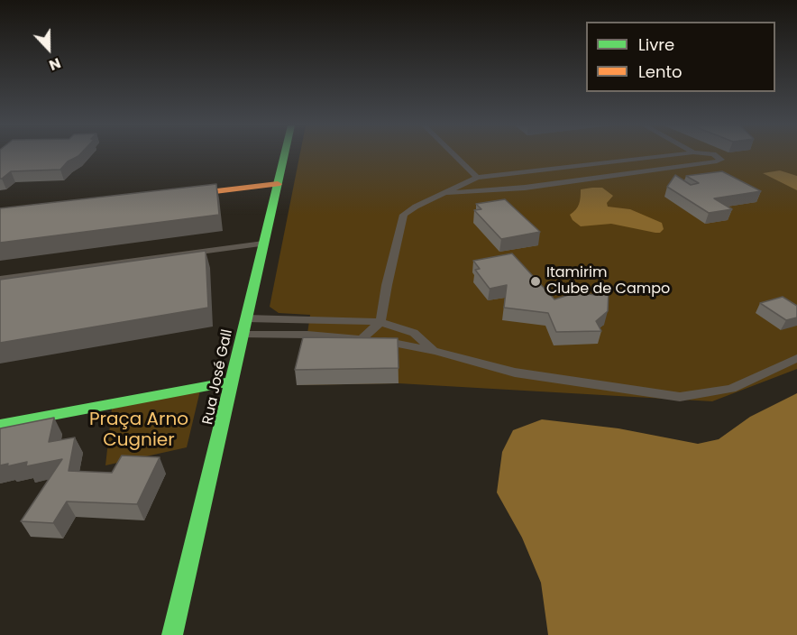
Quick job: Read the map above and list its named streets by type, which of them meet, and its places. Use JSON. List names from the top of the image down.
{
  "streets": {
    "main road": ["Rua José Gall"]
  },
  "parks": ["Praça Arno Cugnier"],
  "places": ["Itamirim Clube de Campo"],
  "legend": ["Livre", "Lento"],
  "north": "bottom"
}
